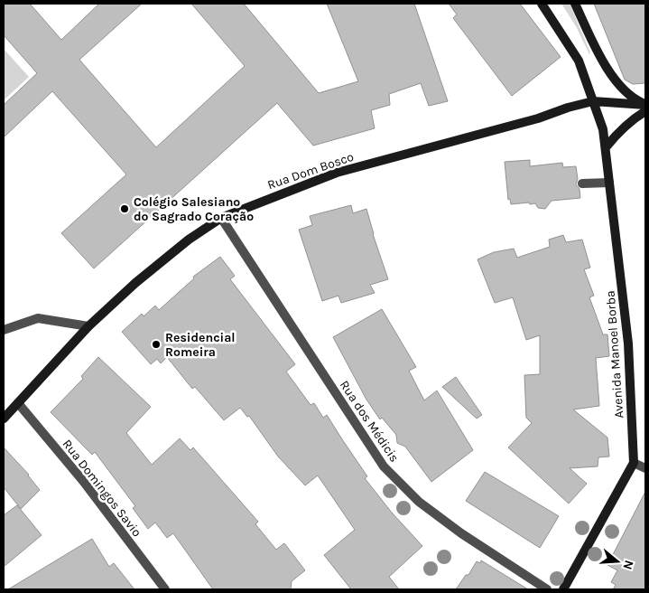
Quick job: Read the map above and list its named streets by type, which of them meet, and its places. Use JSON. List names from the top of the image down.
{
  "streets": {
    "main road": ["Rua Dom Bosco", "Avenida Manoel Borba"],
    "street": ["Rua dos Médicis", "Rua Domingos Savio"]
  },
  "crossings": [
    ["Rua Dom Bosco", "Avenida Manoel Borba"],
    ["Rua Dom Bosco", "Rua dos Médicis"],
    ["Rua Dom Bosco", "Rua Domingos Savio"]
  ],
  "places": ["Colégio Salesiano do Sagrado Coração", "Residencial Romeira"],
  "north": "right"
}
